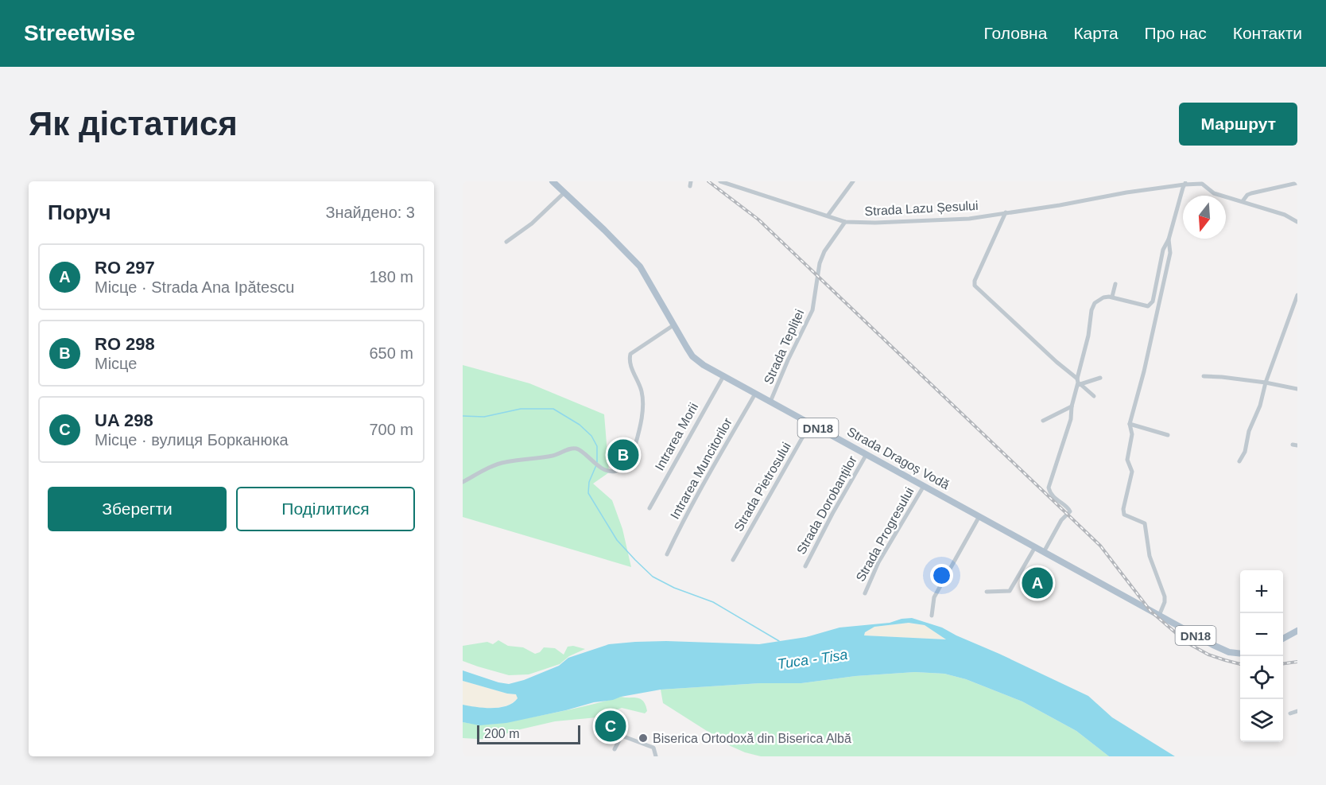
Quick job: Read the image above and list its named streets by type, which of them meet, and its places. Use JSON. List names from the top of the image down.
{
  "streets": {
    "main road": ["DN18", "Strada Dragoș Vodă"],
    "street": [
      "Strada Lazu Șesului",
      "Strada Tepliței",
      "Intrarea Morii",
      "Intrarea Muncitorilor",
      "Strada Pietrosului",
      "Strada Dorobanților",
      "Strada Progresului"
    ]
  },
  "crossings": [
    ["Strada Lazu Șesului", "Strada Tepliței"],
    ["Strada Tepliței", "Strada Dragoș Vodă"],
    ["Intrarea Morii", "Strada Dragoș Vodă"],
    ["Strada Dragoș Vodă", "Intrarea Muncitorilor"],
    ["Strada Dragoș Vodă", "Strada Pietrosului"],
    ["Strada Dragoș Vodă", "Strada Dorobanților"],
    ["Strada Dragoș Vodă", "Strada Progresului"]
  ],
  "water": ["Тиса - Tisa"],
  "places": ["Biserica Ortodoxă din Biserica Albă"],
  "scale_bar": "200 m",
  "north": "bottom",
  "page": {
    "header": "Streetwise",
    "nav": [
      "Головна",
      "Карта",
      "Про нас",
      "Контакти"
    ],
    "buttons": [
      "Маршрут",
      ["Зберегти", "Поділитися"]
    ],
    "title": "Як дістатися",
    "heading": ["Поруч", "Знайдено: 3"],
    "list": [
      {
        "mark": "A",
        "name": "RO 297",
        "note": "Місце · Strada Ana Ipătescu",
        "value": "180 m"
      },
      {
        "mark": "B",
        "name": "RO 298",
        "note": "Місце",
        "value": "650 m"
      },
      {
        "mark": "C",
        "name": "UA 298",
        "note": "Місце · вулиця Борканюка",
        "value": "700 m"
      }
    ],
    "pins": ["B", "A", "C"],
    "map_buttons": ["+", "−"],
    "scale": "200 m"
  }
}
